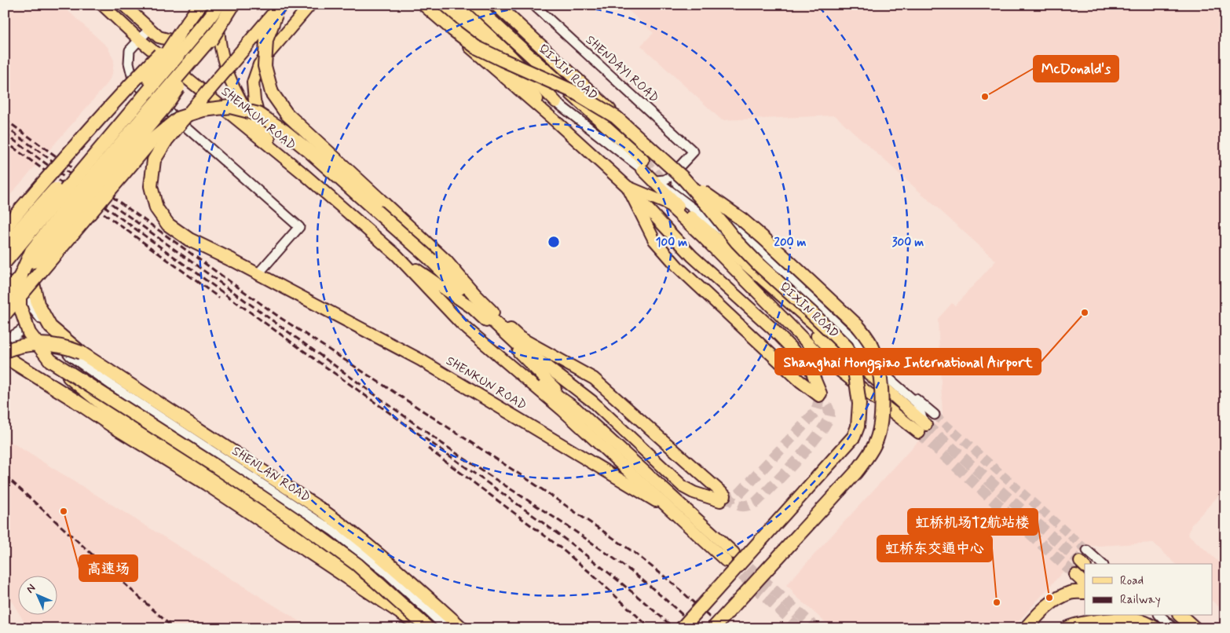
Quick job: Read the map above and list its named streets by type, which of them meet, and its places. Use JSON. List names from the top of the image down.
{
  "streets": {
    "main road": ["QIXIN ROAD", "SHENKUN ROAD"],
    "street": ["SHENDAYI ROAD", "SHENLAN ROAD"]
  },
  "places": [
    "McDonald's",
    "Shanghai Hongqiao International Airport",
    "高速场",
    "虹桥机场T2航站楼",
    "虹桥东交通中心"
  ],
  "legend": ["Road", "Railway"],
  "north": "top left",
  "rings": ["100 m", "200 m", "300 m"]
}
